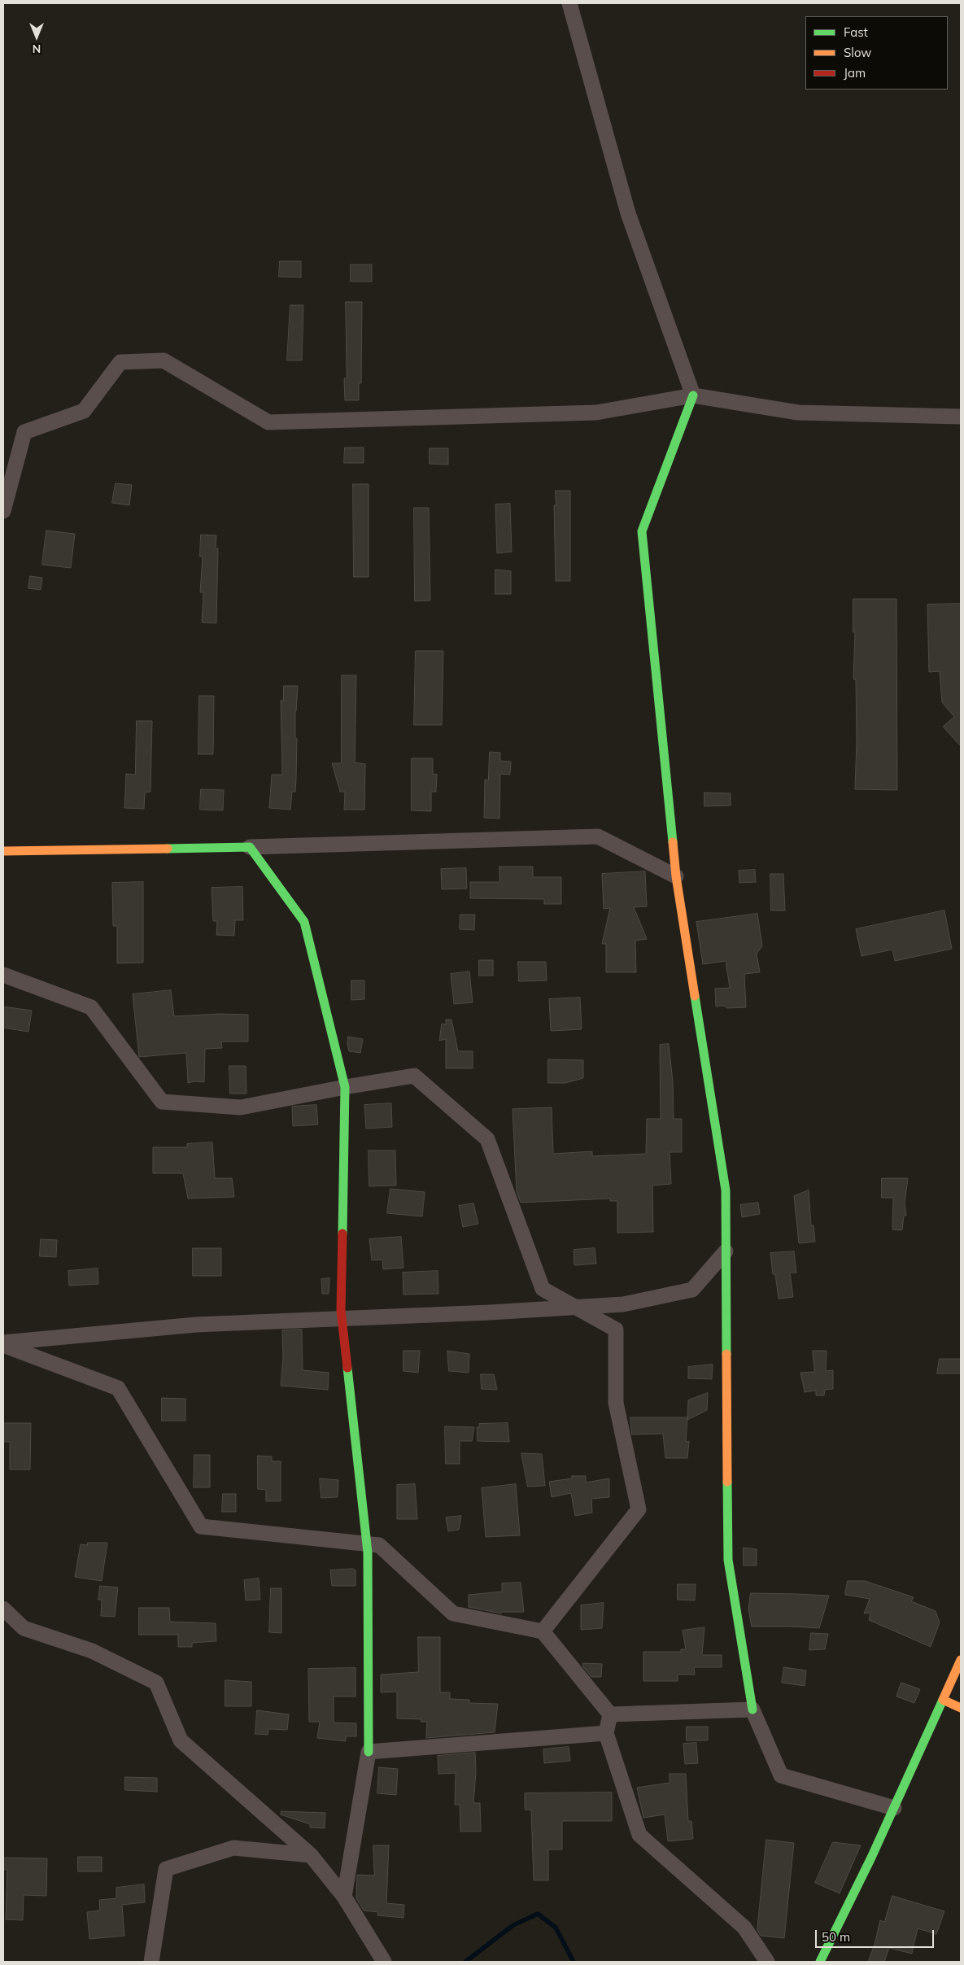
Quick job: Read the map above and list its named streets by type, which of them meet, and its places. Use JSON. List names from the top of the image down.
{
  "legend": ["Fast", "Slow", "Jam"],
  "scale_bar": "50 m",
  "north": "bottom"
}
